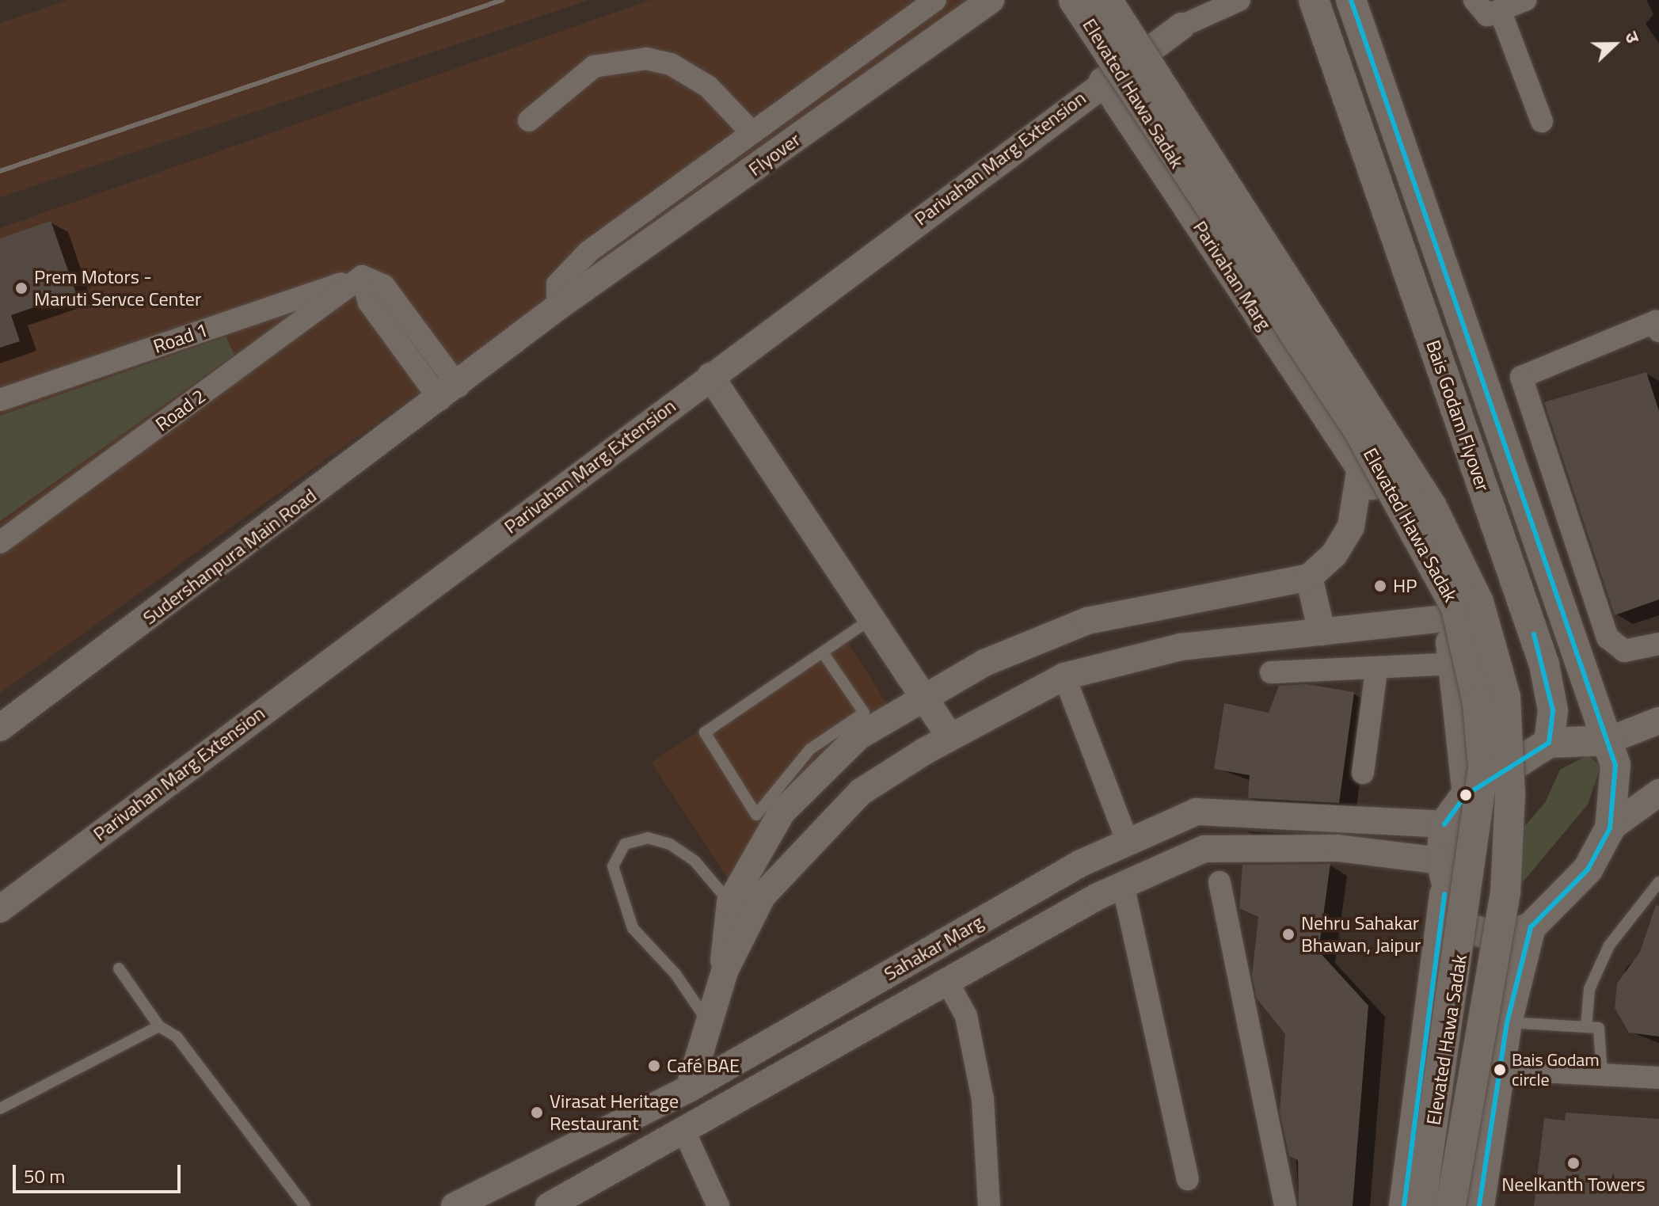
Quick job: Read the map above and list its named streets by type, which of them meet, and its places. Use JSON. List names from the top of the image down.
{
  "streets": {
    "main road": ["Elevated Hawa Sadak", "Bais Godam Flyover"],
    "street": [
      "Flyover",
      "Parivahan Marg Extension",
      "Parivahan Marg",
      "Road 1",
      "Road 2",
      "Sudershanpura Main Road",
      "Sahakar Marg"
    ]
  },
  "crossings": [
    ["Flyover", "Sudershanpura Main Road"],
    ["Parivahan Marg Extension", "Parivahan Marg"],
    ["Road 1", "Road 2"],
    ["Bais Godam Flyover", "Sahakar Marg"]
  ],
  "places": [
    "Prem Motors - Maruti Servce Center",
    "HP",
    "Nehru Sahakar Bhawan, Jaipur",
    "Café BAE",
    "Bais Godam circle",
    "Virasat Heritage Restaurant",
    "Neelkanth Towers"
  ],
  "scale_bar": "50 m",
  "north": "right"
}
